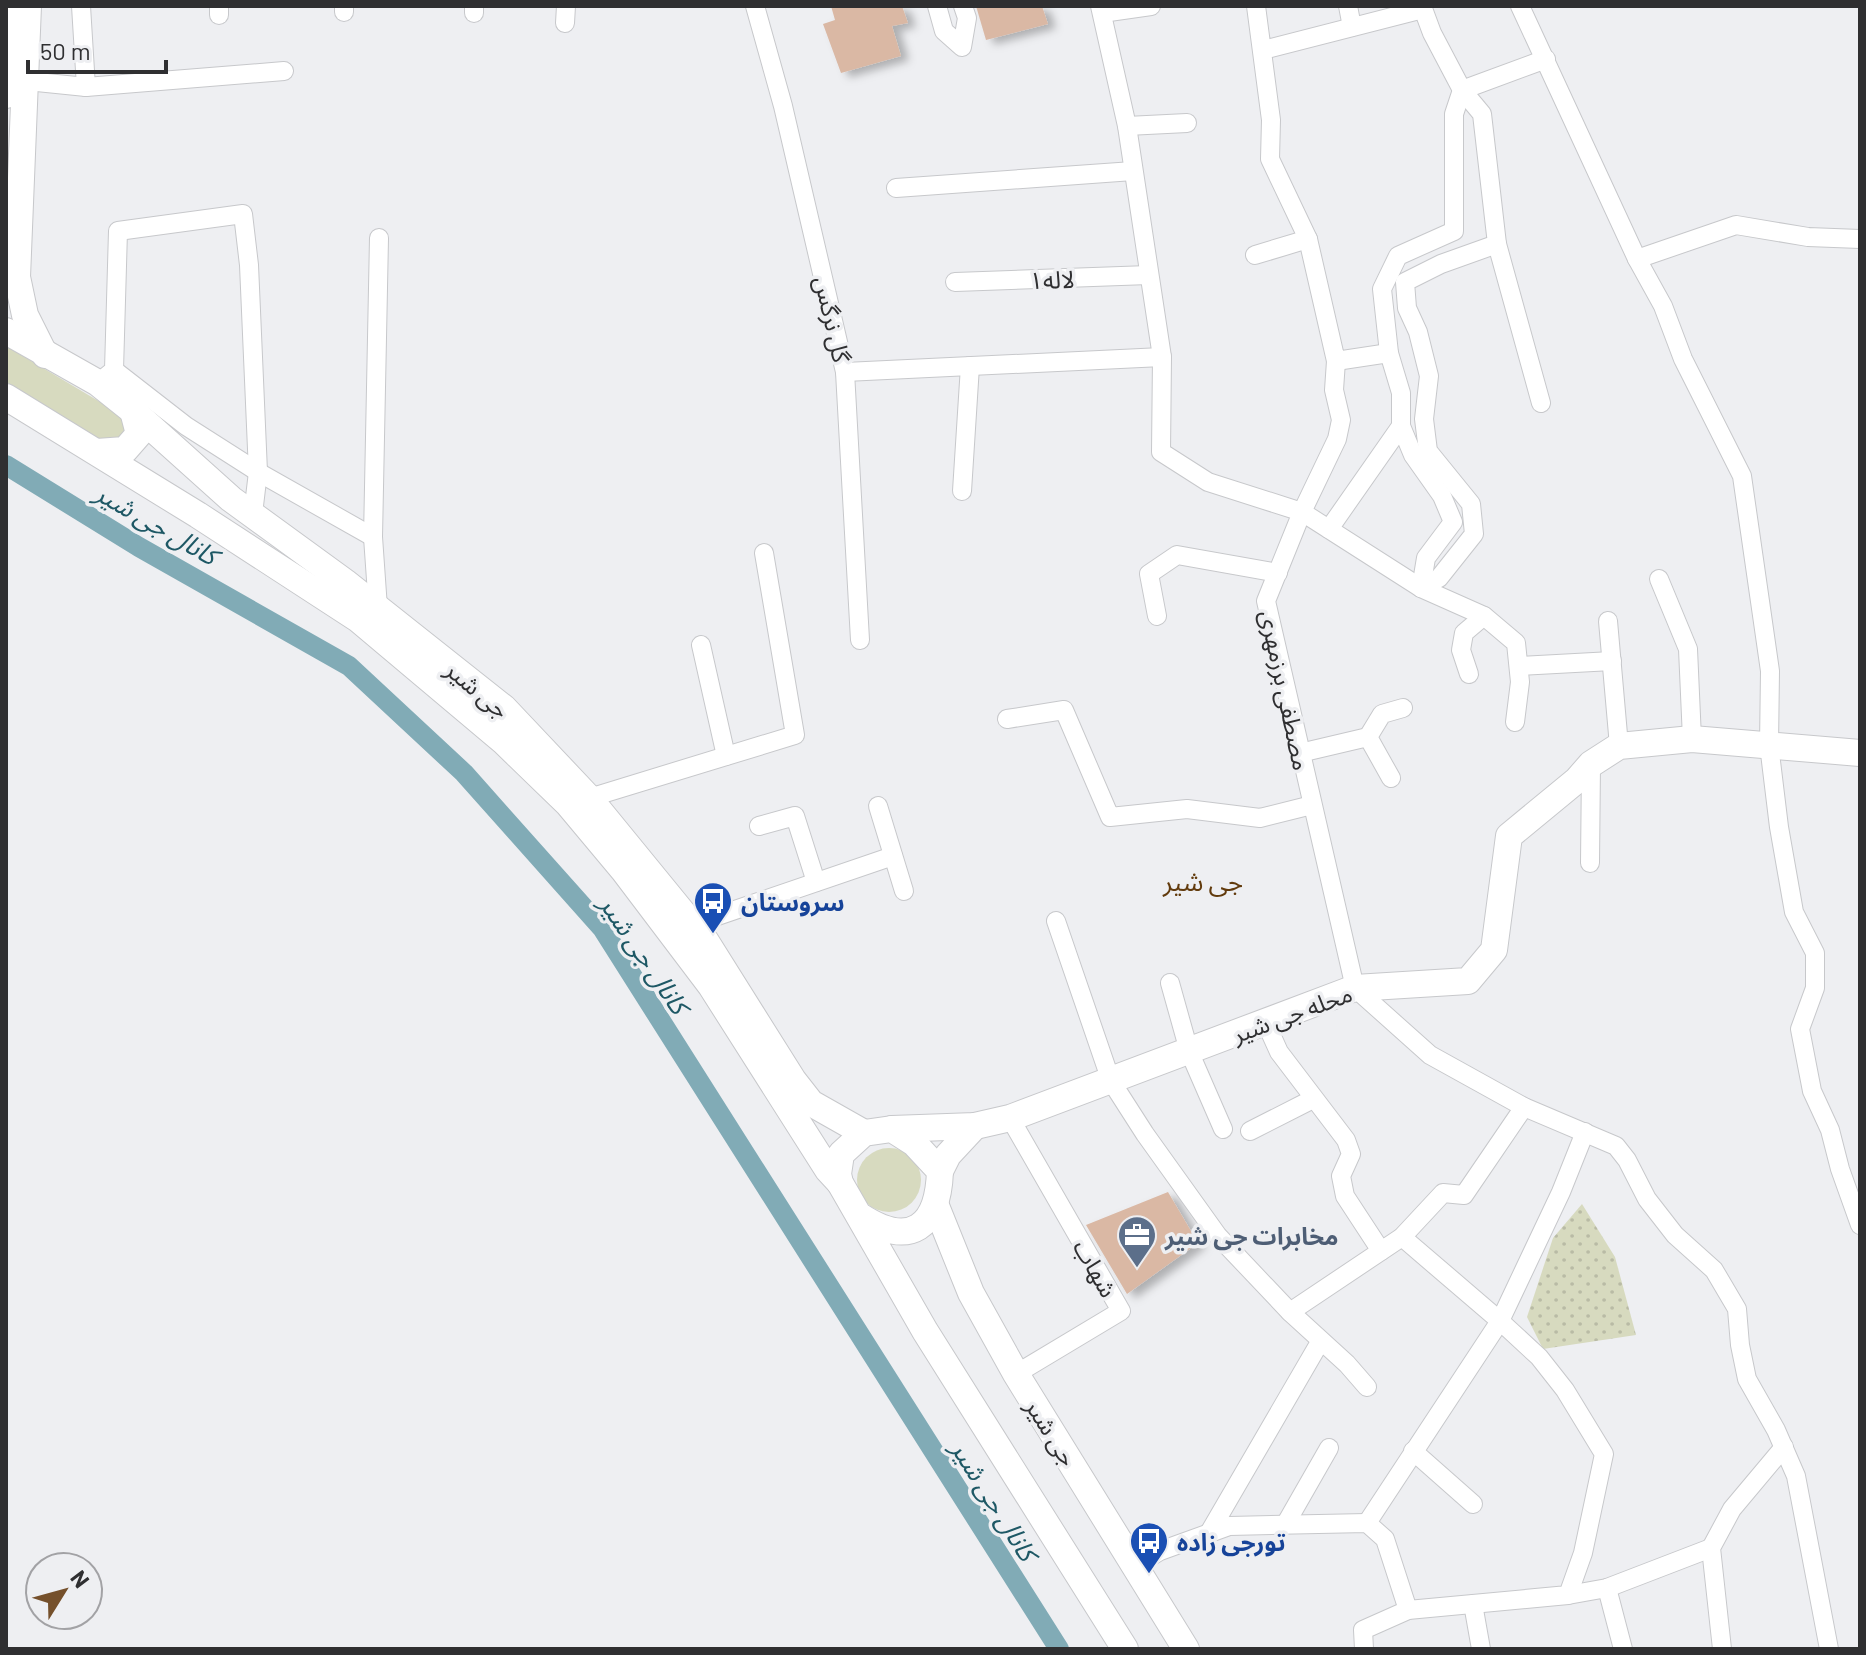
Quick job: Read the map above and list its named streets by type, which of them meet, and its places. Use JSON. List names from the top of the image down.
{
  "streets": {
    "main road": ["جی شیر", "محله جی شیر"],
    "street": [
      "لاله۱",
      "گل نرگس",
      "مصطفی برزمهری",
      "شهاب"
    ]
  },
  "crossings": [
    ["جی شیر", "محله جی شیر"],
    ["جی شیر", "شهاب"],
    ["مصطفی برزمهری", "محله جی شیر"],
    ["محله جی شیر", "شهاب"]
  ],
  "districts": ["جی شیر"],
  "water": ["کانال جی شیر"],
  "places": {
    "bus stop": ["سروستان", "تورجی زاده"],
    "office": ["مخابرات جی شیر"]
  },
  "scale_bar": "50 m",
  "north": "top right"
}
